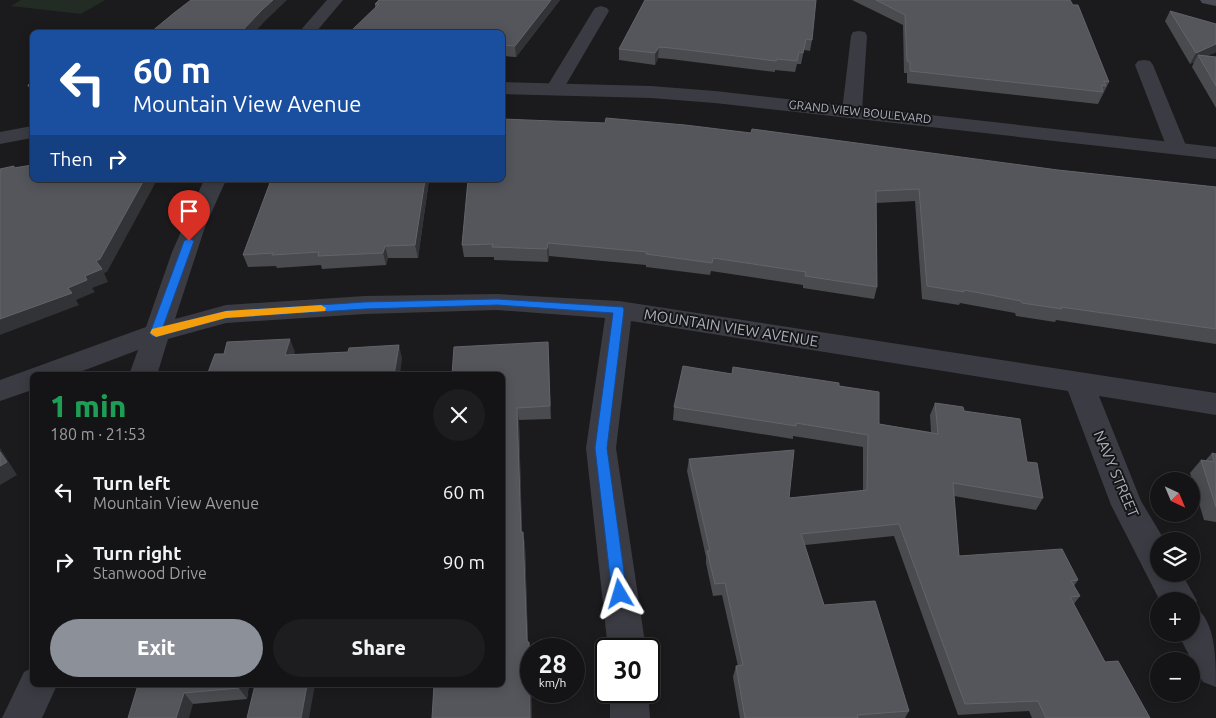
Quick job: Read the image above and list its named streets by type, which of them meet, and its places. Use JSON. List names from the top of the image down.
{
  "streets": {
    "street": ["GRAND VIEW BOULEVARD", "MOUNTAIN VIEW AVENUE", "NAVY STREET"]
  },
  "crossings": [
    ["MOUNTAIN VIEW AVENUE", "NAVY STREET"]
  ],
  "north": "bottom right",
  "page": {
    "turn": ["60 m", "Mountain View Avenue"],
    "then": "Then",
    "heading": ["1 min", "180 m · 21:53"],
    "list": [
      {
        "name": "Turn left",
        "note": "Mountain View Avenue",
        "value": "60 m"
      },
      {
        "name": "Turn right",
        "note": "Stanwood Drive",
        "value": "90 m"
      }
    ],
    "map_buttons": ["+", "−"],
    "buttons": ["Exit", "Share"],
    "speed": "28 km/h",
    "limit": "30"
  }
}
